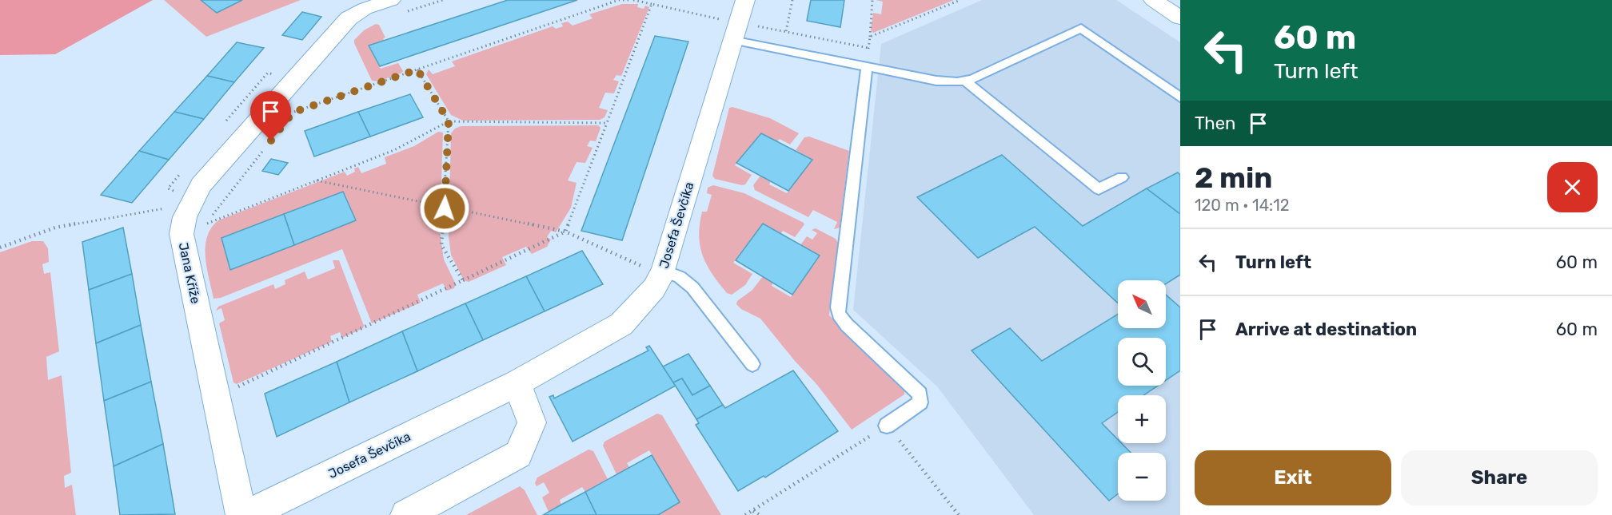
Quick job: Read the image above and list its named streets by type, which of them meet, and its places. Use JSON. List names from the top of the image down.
{
  "streets": {
    "street": ["Josefa Ševčíka", "Jana Kříže"]
  },
  "north": "top left",
  "page": {
    "turn": ["60 m", "Turn left"],
    "then": "Then",
    "heading": ["2 min", "120 m · 14:12"],
    "list": [
      {
        "name": "Turn left",
        "value": "60 m"
      },
      {
        "name": "Arrive at destination",
        "value": "60 m"
      }
    ],
    "map_buttons": ["+", "−"],
    "buttons": ["Exit", "Share"]
  }
}
